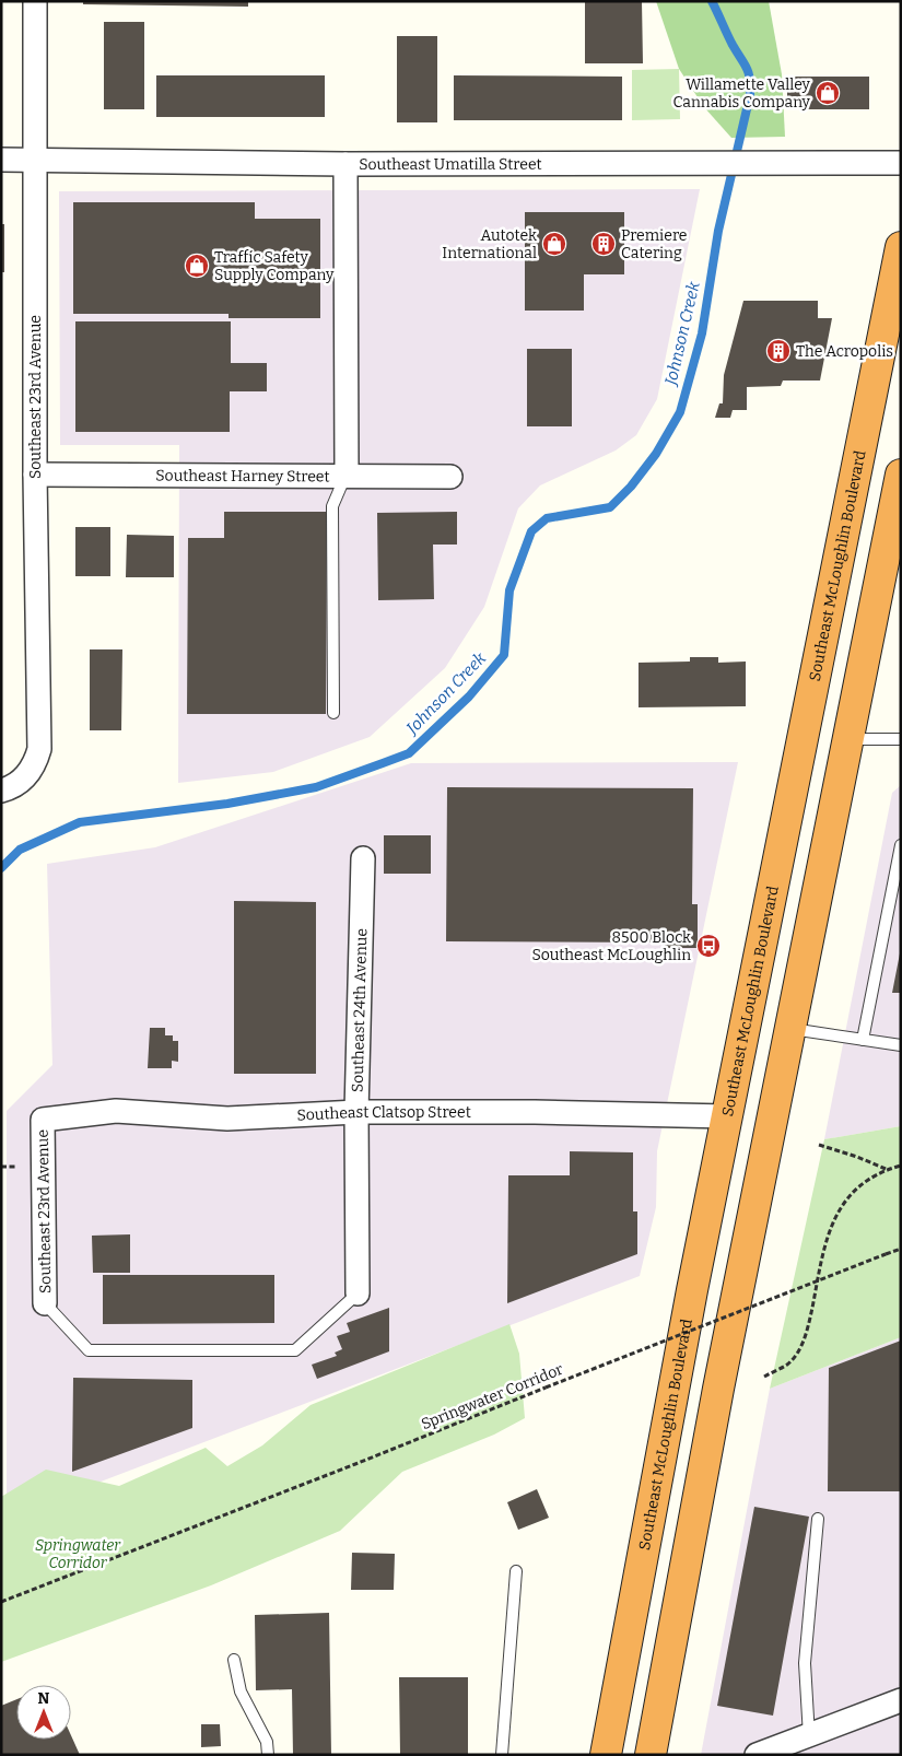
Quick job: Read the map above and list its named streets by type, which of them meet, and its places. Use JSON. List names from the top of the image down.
{
  "streets": {
    "highway": ["Southeast McLoughlin Boulevard"],
    "street": [
      "Southeast Umatilla Street",
      "Southeast 23rd Avenue",
      "Southeast Harney Street",
      "Southeast 24th Avenue",
      "Southeast Clatsop Street"
    ],
    "path": ["Springwater Corridor"]
  },
  "crossings": [
    ["Southeast Umatilla Street", "Southeast 23rd Avenue"],
    ["Southeast 23rd Avenue", "Southeast Harney Street"],
    ["Southeast 23rd Avenue", "Southeast Clatsop Street"],
    ["Southeast McLoughlin Boulevard", "Southeast Clatsop Street"],
    ["Southeast 24th Avenue", "Southeast Clatsop Street"]
  ],
  "water": ["Johnson Creek"],
  "parks": ["Springwater Corridor"],
  "places": {
    "shop": ["Willamette Valley Cannabis Company", "Autotek International", "Traffic Safety Supply Company"],
    "building": ["Premiere Catering", "The Acropolis"],
    "bus stop": ["8500 Block Southeast McLoughlin"]
  },
  "north": "top"
}
